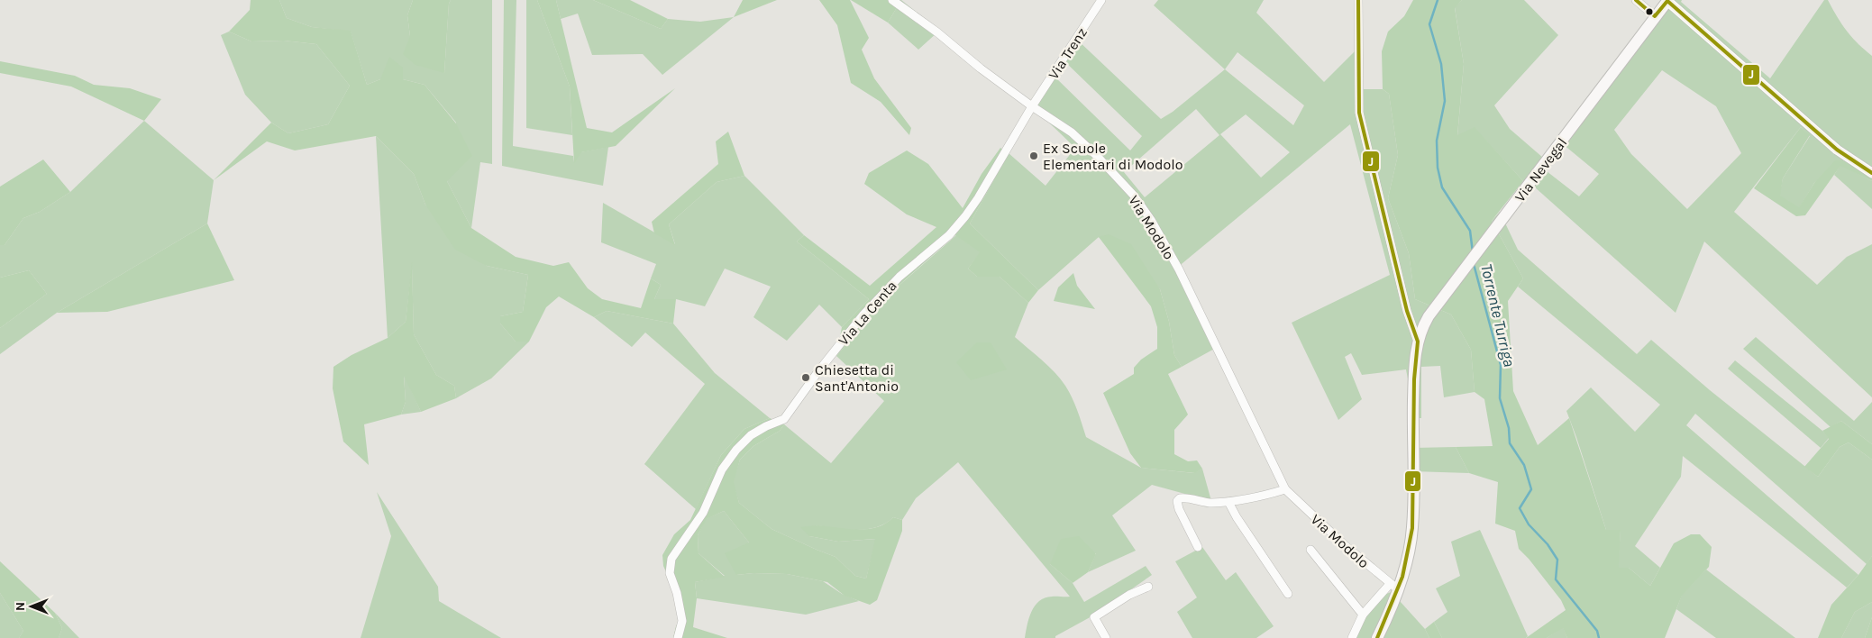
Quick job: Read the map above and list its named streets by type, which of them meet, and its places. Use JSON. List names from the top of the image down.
{
  "streets": {
    "main road": ["Via Nevegal"],
    "street": ["Via Trenz", "Via Modolo", "Via La Centa"]
  },
  "crossings": [
    ["Via Trenz", "Via Modolo"],
    ["Via Trenz", "Via La Centa"],
    ["Via Nevegal", "Via Modolo"],
    ["Via Modolo", "Via La Centa"]
  ],
  "water": ["Torrente Turriga"],
  "places": ["Ex Scuole Elementari di Modolo", "Chiesetta di Sant'Antonio"],
  "lines": ["transit line J"],
  "north": "left"
}
